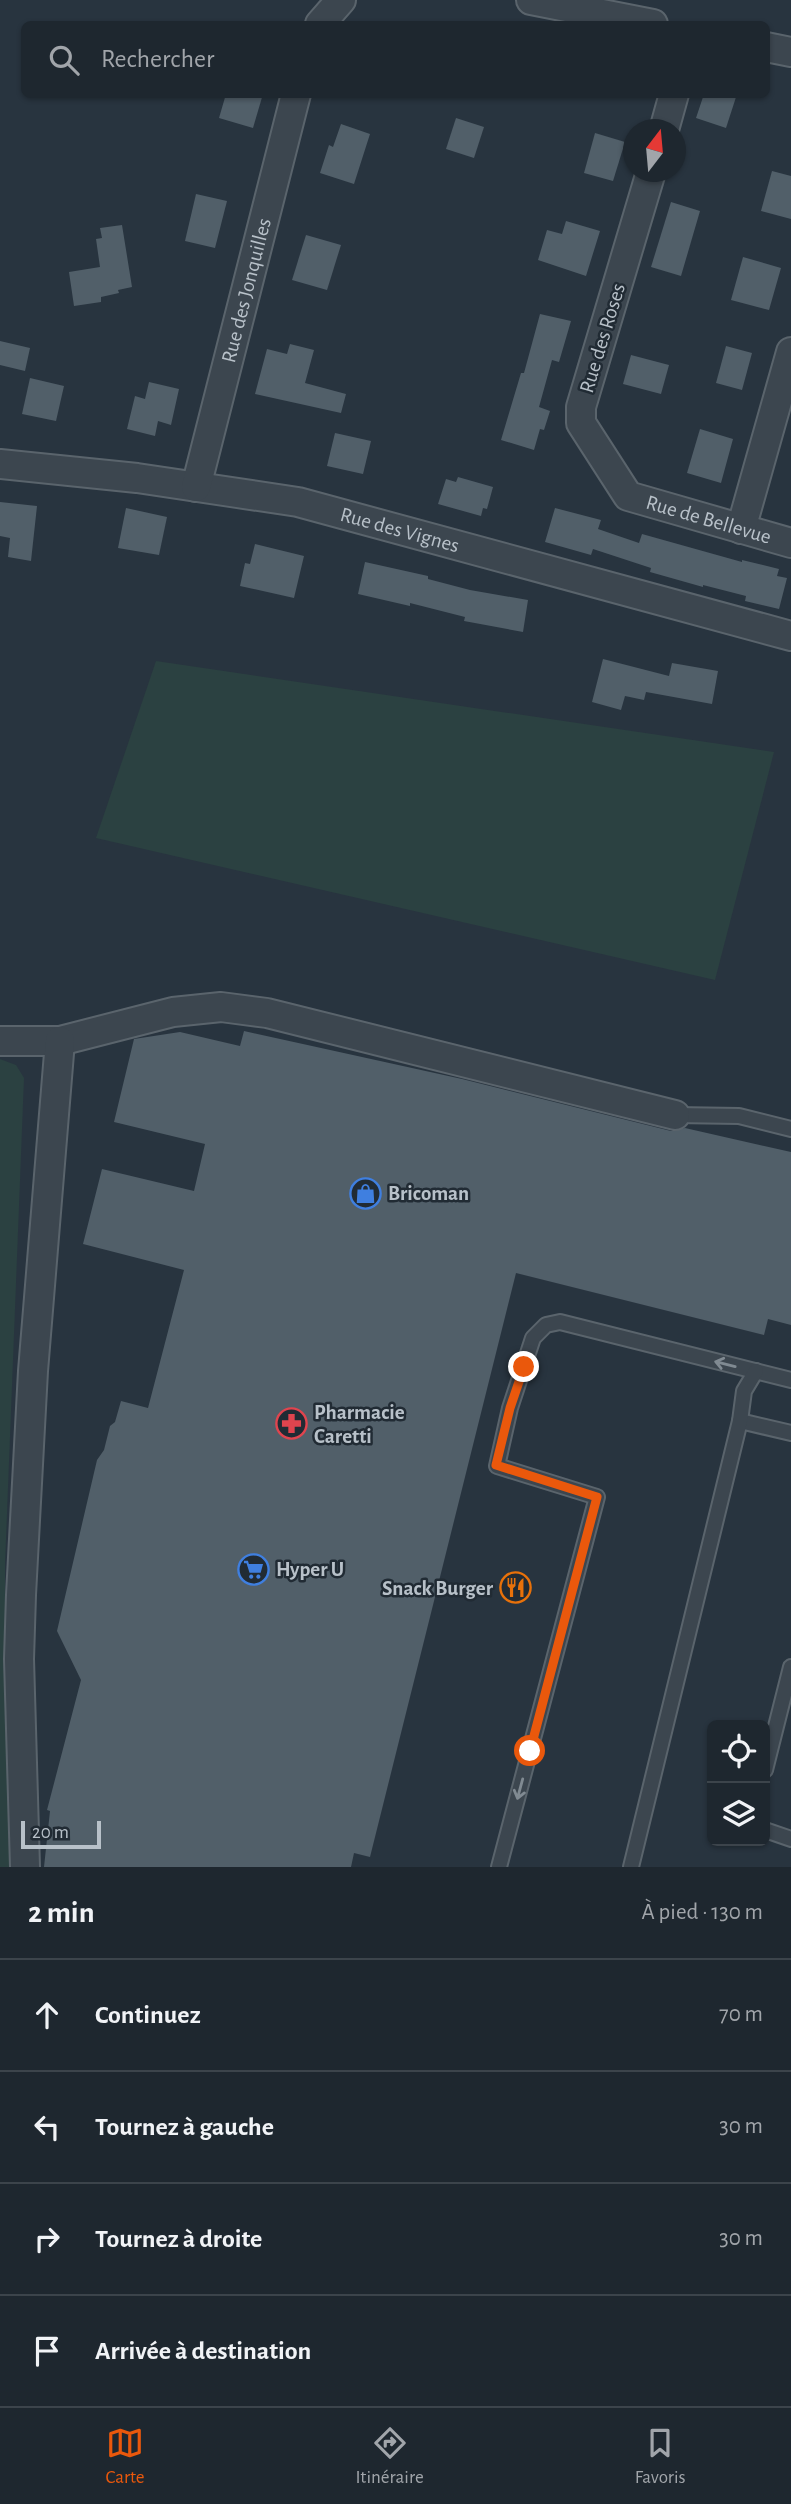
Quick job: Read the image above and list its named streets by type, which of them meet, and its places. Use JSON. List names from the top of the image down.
{
  "streets": {
    "street": [
      "Rue des Jonquilles",
      "Rue des Roses",
      "Rue de Bellevue",
      "Rue des Vignes"
    ]
  },
  "crossings": [
    ["Rue des Jonquilles", "Rue des Vignes"],
    ["Rue des Roses", "Rue de Bellevue"]
  ],
  "places": {
    "shop": ["Bricoman"],
    "pharmacy": ["Pharmacie Caretti"],
    "supermarket": ["Hyper U"],
    "restaurant": ["Snack Burger"]
  },
  "scale_bar": "20 m",
  "north": "top",
  "page": {
    "search": "Rechercher",
    "scale": "20 m",
    "heading": ["2 min", "À pied · 130 m"],
    "list": [
      ["Continuez", "70 m"],
      ["Tournez à gauche", "30 m"],
      ["Tournez à droite", "30 m"],
      "Arrivée à destination"
    ],
    "nav": ["Carte", "Itinéraire", "Favoris"]
  }
}
